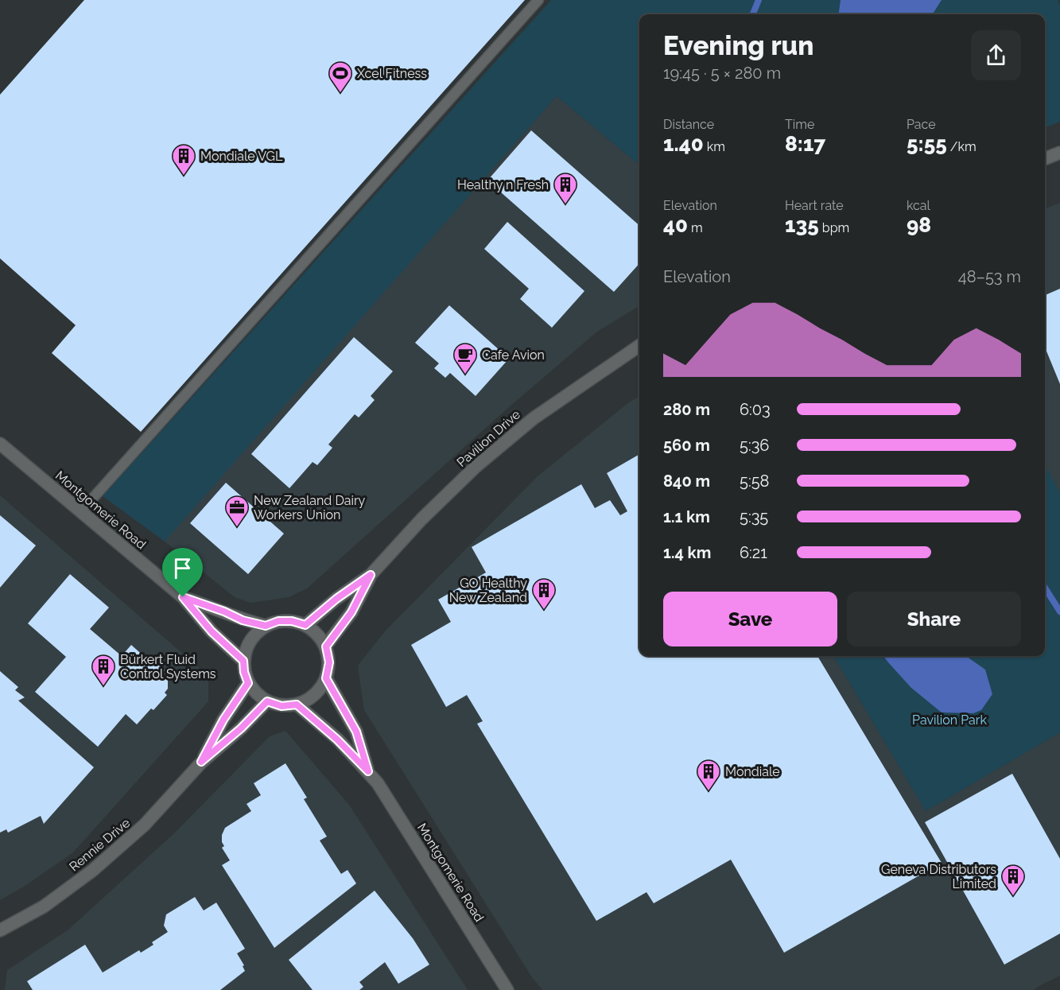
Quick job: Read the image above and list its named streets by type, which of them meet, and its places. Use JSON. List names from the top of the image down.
{
  "streets": {
    "street": ["Pavilion Drive", "Montgomerie Road", "Rennie Drive"]
  },
  "crossings": [
    ["Pavilion Drive", "Montgomerie Road"],
    ["Pavilion Drive", "Rennie Drive"],
    ["Montgomerie Road", "Rennie Drive"]
  ],
  "parks": ["Pavilion Park"],
  "places": {
    "sports": ["Xcel Fitness"],
    "building": [
      "Mondiale VGL",
      "Healthy n Fresh",
      "GO Healthy New Zealand",
      "Bürkert Fluid Control Systems",
      "Mondiale",
      "Geneva Distributors Limited"
    ],
    "cafe": ["Cafe Avion"],
    "office": ["New Zealand Dairy Workers Union"]
  },
  "page": {
    "heading": ["Evening run", "19:45 · 5 × 280 m"],
    "stats": [
      ["Distance", "1.40 km"],
      ["Time", "8:17"],
      ["Pace", "5:55 /km"],
      ["Elevation", "40 m"],
      ["Heart rate", "135 bpm"],
      ["kcal", "98"]
    ],
    "chart": ["Elevation", "48–53 m"],
    "list": [
      {
        "name": "280 m",
        "note": "6:03"
      },
      {
        "name": "560 m",
        "note": "5:36"
      },
      {
        "name": "840 m",
        "note": "5:58"
      },
      {
        "name": "1.1 km",
        "note": "5:35"
      },
      {
        "name": "1.4 km",
        "note": "6:21"
      }
    ],
    "buttons": ["Save", "Share"]
  }
}
